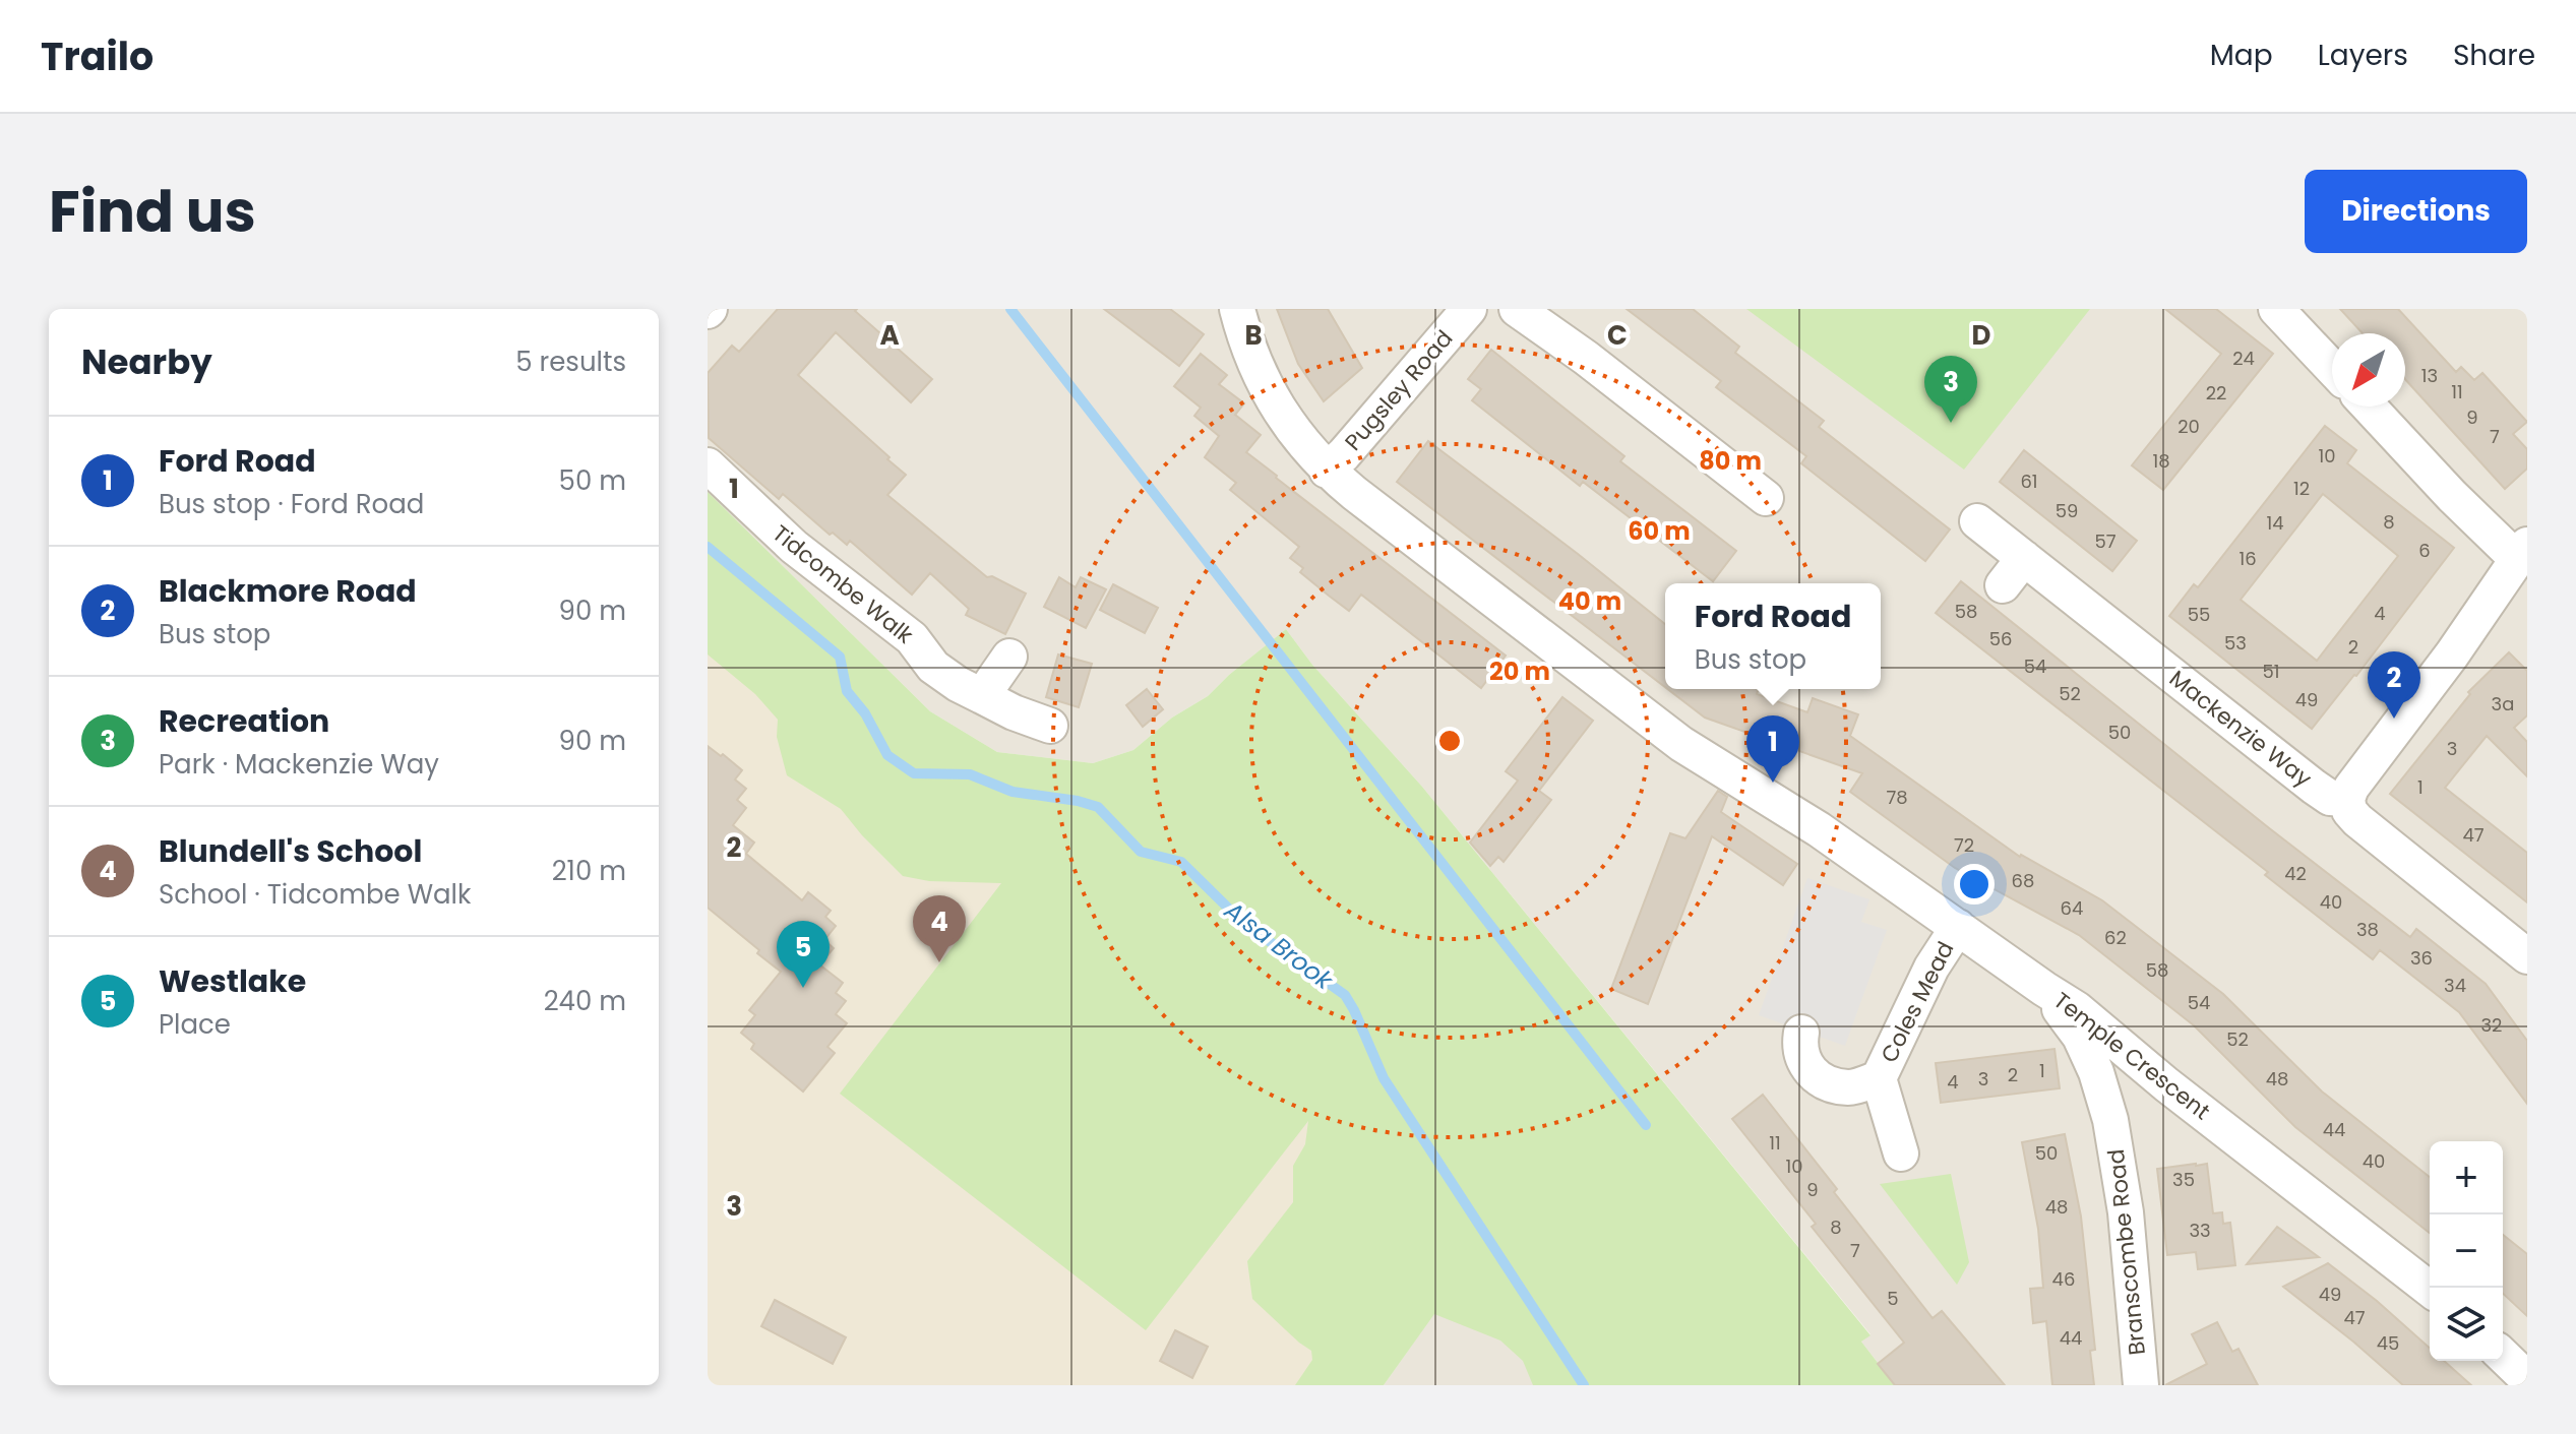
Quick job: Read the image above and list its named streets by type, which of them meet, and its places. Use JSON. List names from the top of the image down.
{
  "streets": {
    "street": [
      "Pugsley Road",
      "Tidcombe Walk",
      "Mackenzie Way",
      "Coles Mead",
      "Temple Crescent",
      "Branscombe Road"
    ]
  },
  "crossings": [
    ["Pugsley Road", "Temple Crescent"],
    ["Coles Mead", "Temple Crescent"],
    ["Temple Crescent", "Branscombe Road"]
  ],
  "water": ["Alsa Brook"],
  "house_numbers": [
    "24",
    "13",
    "11",
    "22",
    "9",
    "20",
    "7",
    "10",
    "18",
    "61",
    "12",
    "59",
    "8",
    "14",
    "57",
    "6",
    "16",
    "58",
    "4",
    "55",
    "56",
    "53",
    "2",
    "54",
    "51",
    "52",
    "49",
    "3a",
    "50",
    "3",
    "1",
    "78",
    "47",
    "72",
    "42",
    "68",
    "40",
    "64",
    "38",
    "62",
    "36",
    "58",
    "34",
    "54",
    "32",
    "52",
    "1",
    "2",
    "3",
    "48",
    "4",
    "44",
    "11",
    "50",
    "40",
    "10",
    "35",
    "9",
    "48",
    "8",
    "33",
    "7",
    "46",
    "49",
    "5",
    "47",
    "44",
    "45"
  ],
  "north": "bottom left",
  "page": {
    "header": "Trailo",
    "nav": ["Map", "Layers", "Share"],
    "title": "Find us",
    "buttons": "Directions",
    "heading": ["Nearby", "5 results"],
    "pins": [
      "3",
      "2",
      "1",
      "4",
      "5"
    ],
    "list": [
      {
        "mark": "1",
        "name": "Ford Road",
        "note": "Bus stop · Ford Road",
        "value": "50 m"
      },
      {
        "mark": "2",
        "name": "Blackmore Road",
        "note": "Bus stop",
        "value": "90 m"
      },
      {
        "mark": "3",
        "name": "Recreation",
        "note": "Park · Mackenzie Way",
        "value": "90 m"
      },
      {
        "mark": "4",
        "name": "Blundell's School",
        "note": "School · Tidcombe Walk",
        "value": "210 m"
      },
      {
        "mark": "5",
        "name": "Westlake",
        "note": "Place",
        "value": "240 m"
      }
    ],
    "popup": ["Ford Road", "Bus stop"],
    "map_buttons": ["+", "−"]
  },
  "grid": {
    "columns": [
      "A",
      "B",
      "C",
      "D"
    ],
    "rows": ["1", "2", "3"]
  },
  "rings": [
    "80 m",
    "60 m",
    "40 m",
    "20 m"
  ]
}
